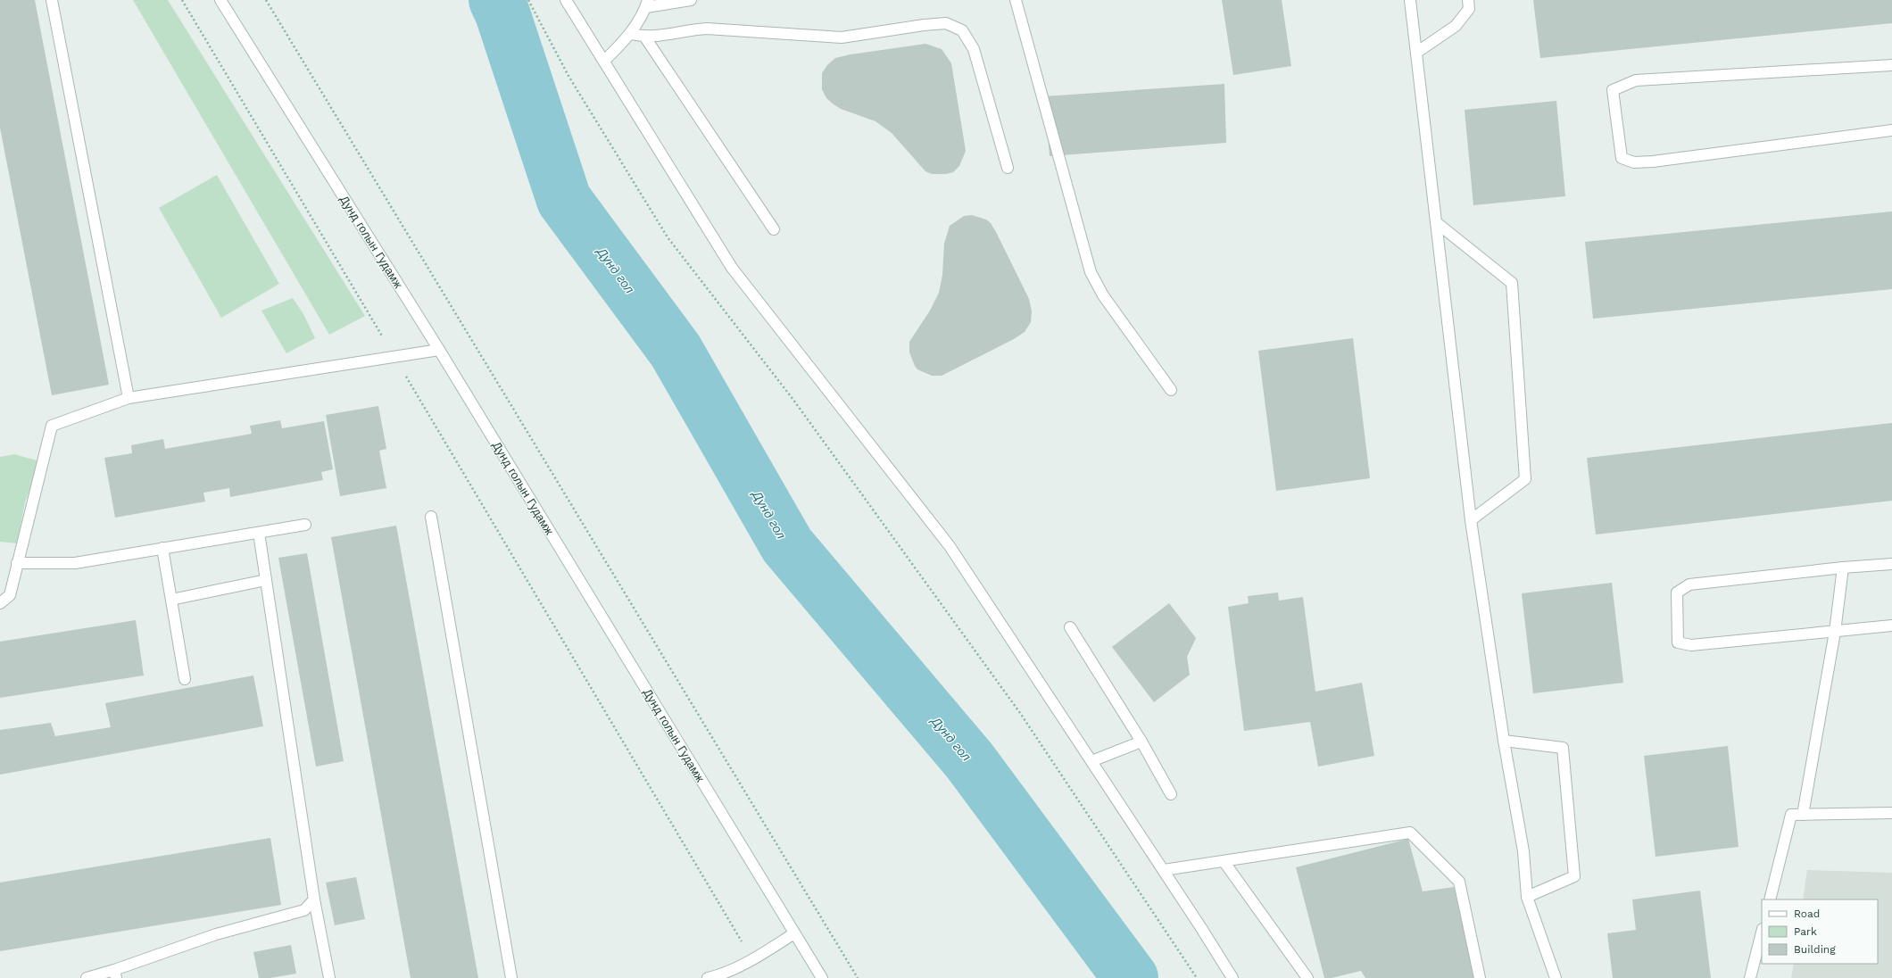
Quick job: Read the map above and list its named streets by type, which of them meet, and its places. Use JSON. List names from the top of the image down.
{
  "streets": {
    "street": ["Дунд голын Гудамж"]
  },
  "water": ["Дунд гол"],
  "legend": ["Road", "Park", "Building"]
}
